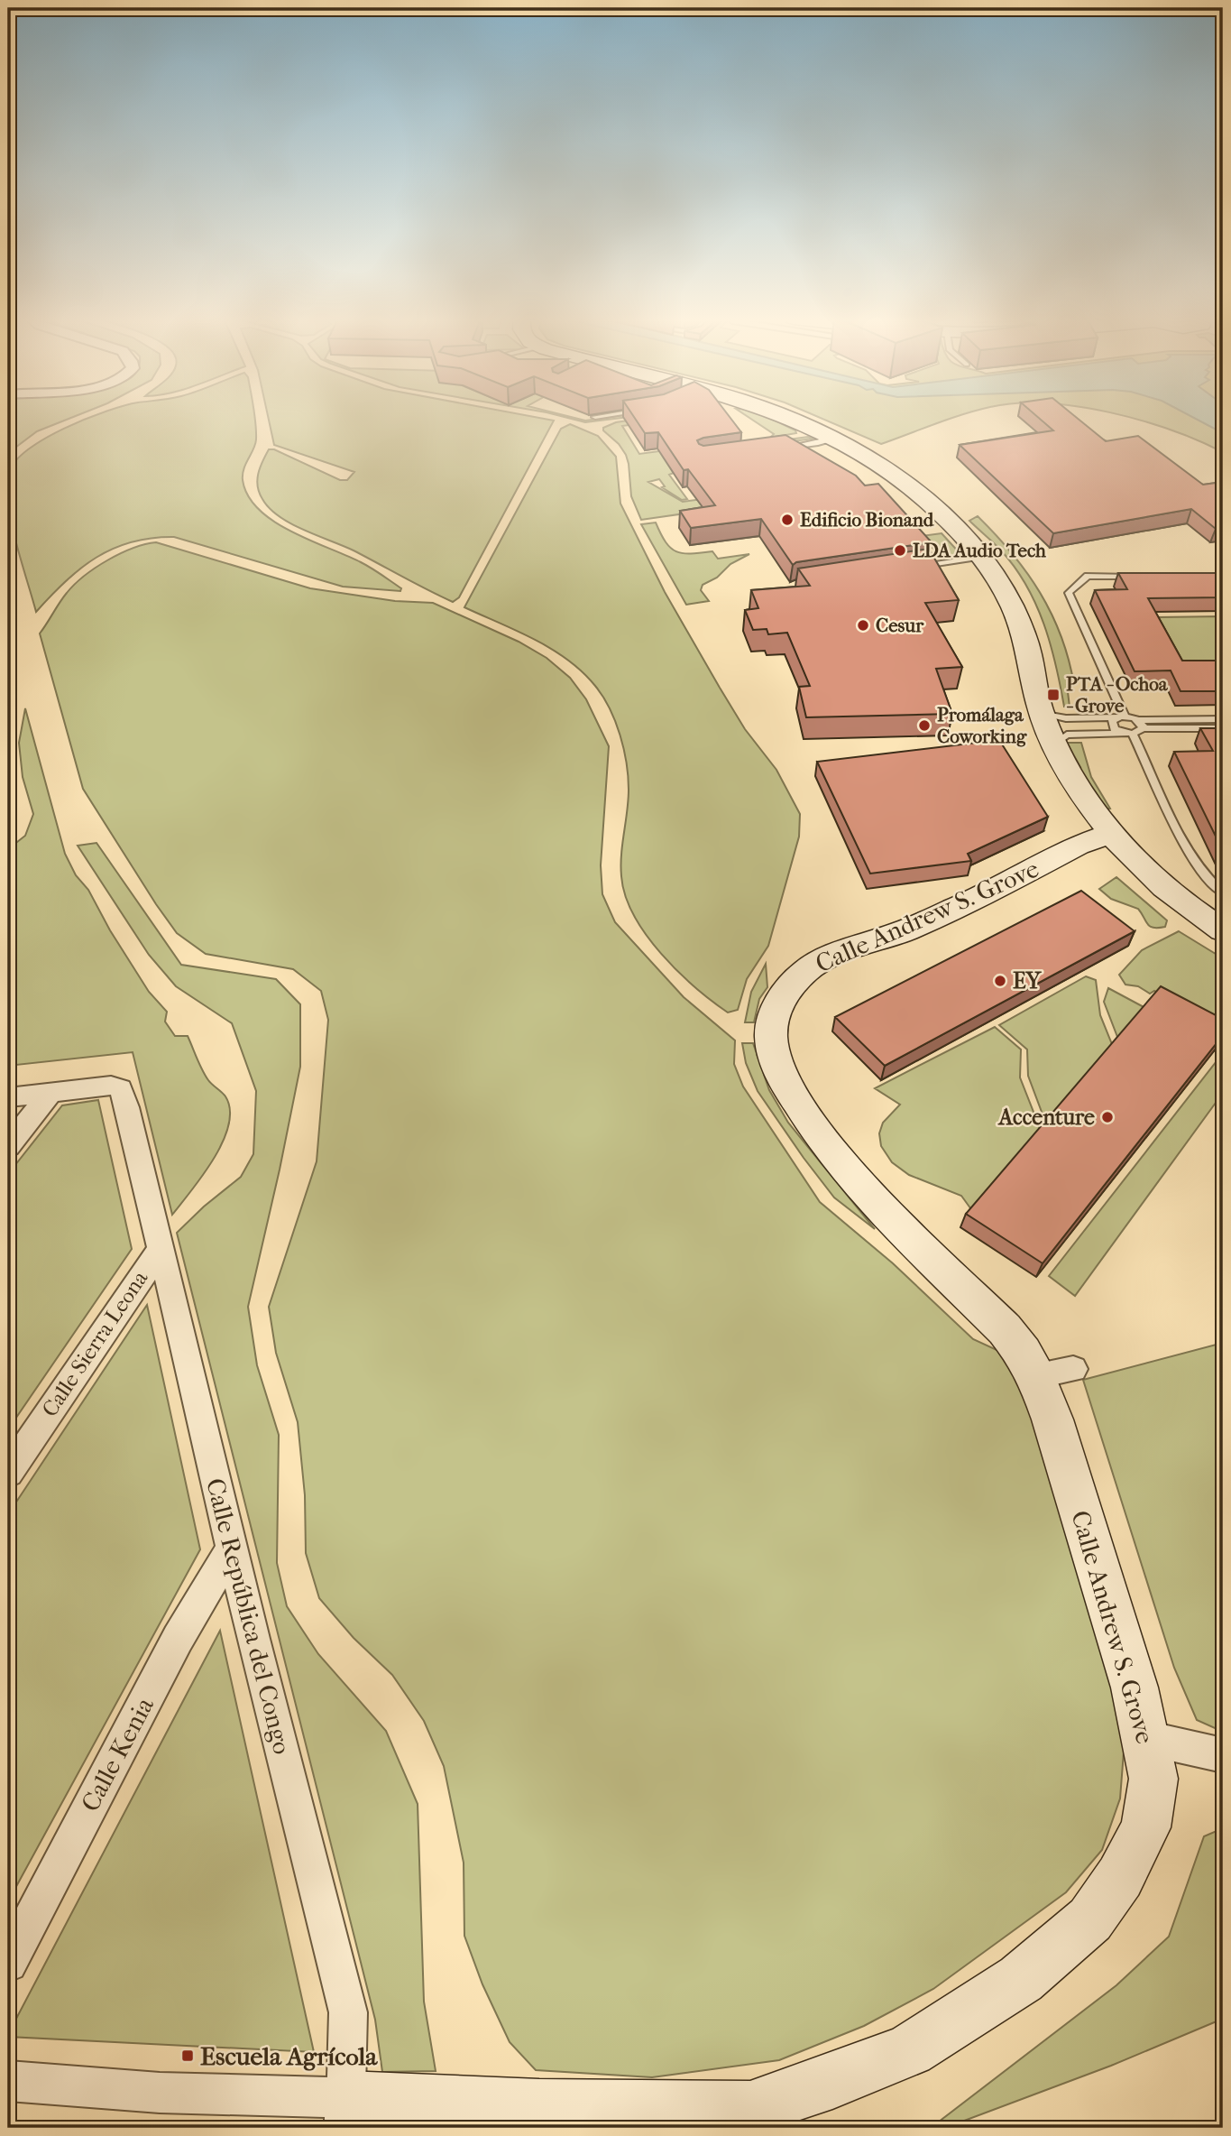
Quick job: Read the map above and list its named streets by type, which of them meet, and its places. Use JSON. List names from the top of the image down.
{
  "streets": {
    "street": [
      "Calle Andrew S. Grove",
      "Calle Sierra Leona",
      "Calle República del Congo",
      "Calle Kenia"
    ]
  },
  "crossings": [
    ["Calle Andrew S. Grove", "Calle República del Congo"],
    ["Calle Sierra Leona", "Calle República del Congo"],
    ["Calle República del Congo", "Calle Kenia"]
  ],
  "places": {
    "other": [
      "Edificio Bionand",
      "LDA Audio Tech",
      "Cesur",
      "Promálaga Coworking",
      "EY",
      "Accenture"
    ],
    "transit": ["PTA - Ochoa - Grove", "Escuela Agrícola"]
  }
}
